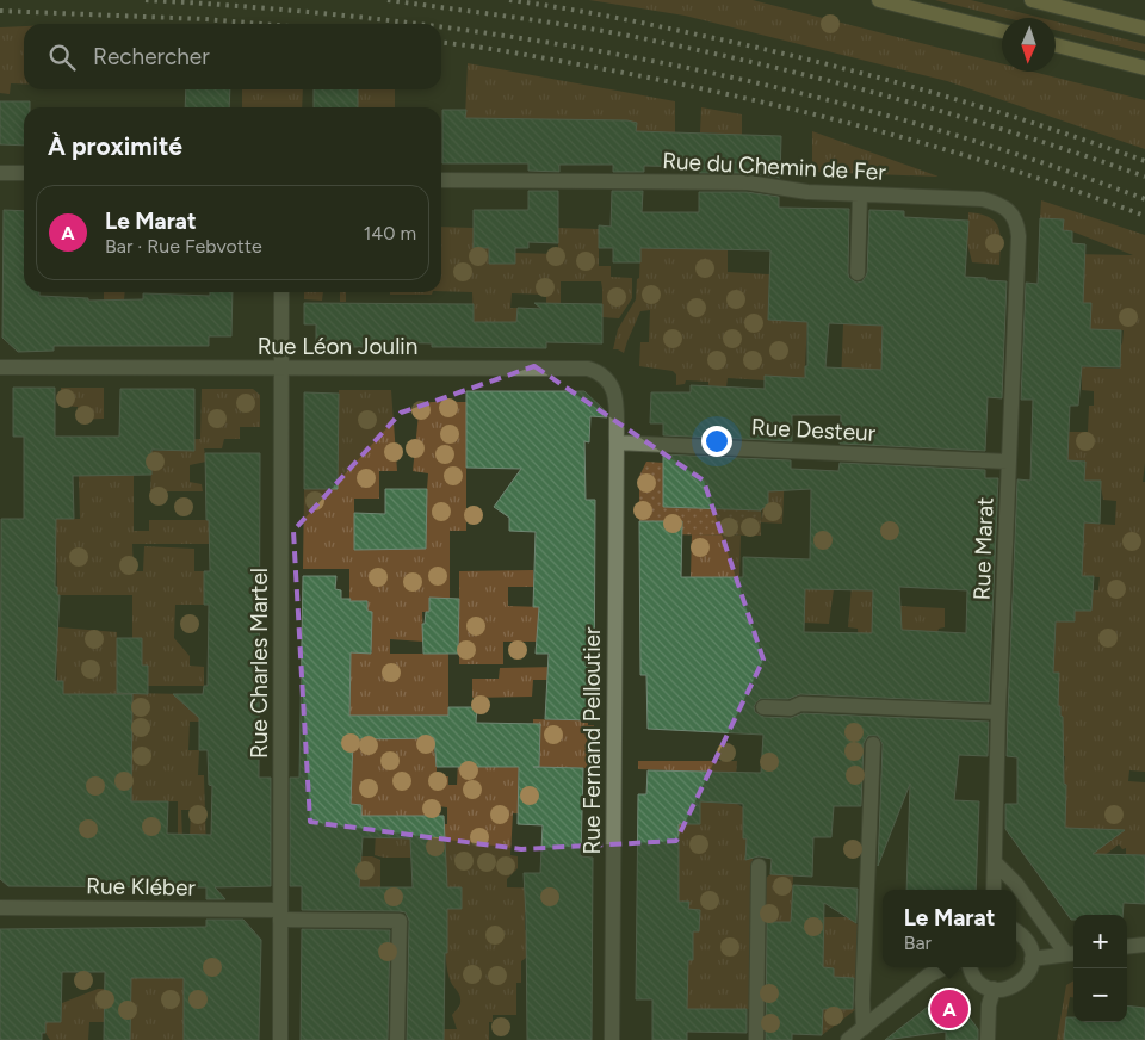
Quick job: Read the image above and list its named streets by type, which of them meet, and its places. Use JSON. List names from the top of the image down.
{
  "streets": {
    "street": [
      "Rue du Chemin de Fer",
      "Rue Léon Joulin",
      "Rue Desteur",
      "Rue Marat",
      "Rue Charles Martel",
      "Rue Fernand Pelloutier",
      "Rue Kléber"
    ]
  },
  "crossings": [
    ["Rue du Chemin de Fer", "Rue Marat"],
    ["Rue Léon Joulin", "Rue Desteur"],
    ["Rue Léon Joulin", "Rue Charles Martel"],
    ["Rue Léon Joulin", "Rue Fernand Pelloutier"],
    ["Rue Desteur", "Rue Marat"],
    ["Rue Desteur", "Rue Fernand Pelloutier"],
    ["Rue Charles Martel", "Rue Kléber"]
  ],
  "north": "bottom",
  "page": {
    "search": "Rechercher",
    "heading": "À proximité",
    "list": [
      {
        "mark": "A",
        "name": "Le Marat",
        "note": "Bar · Rue Febvotte",
        "value": "140 m"
      }
    ],
    "popup": ["Le Marat", "Bar"],
    "map_buttons": ["+", "−"],
    "pins": "A"
  }
}
